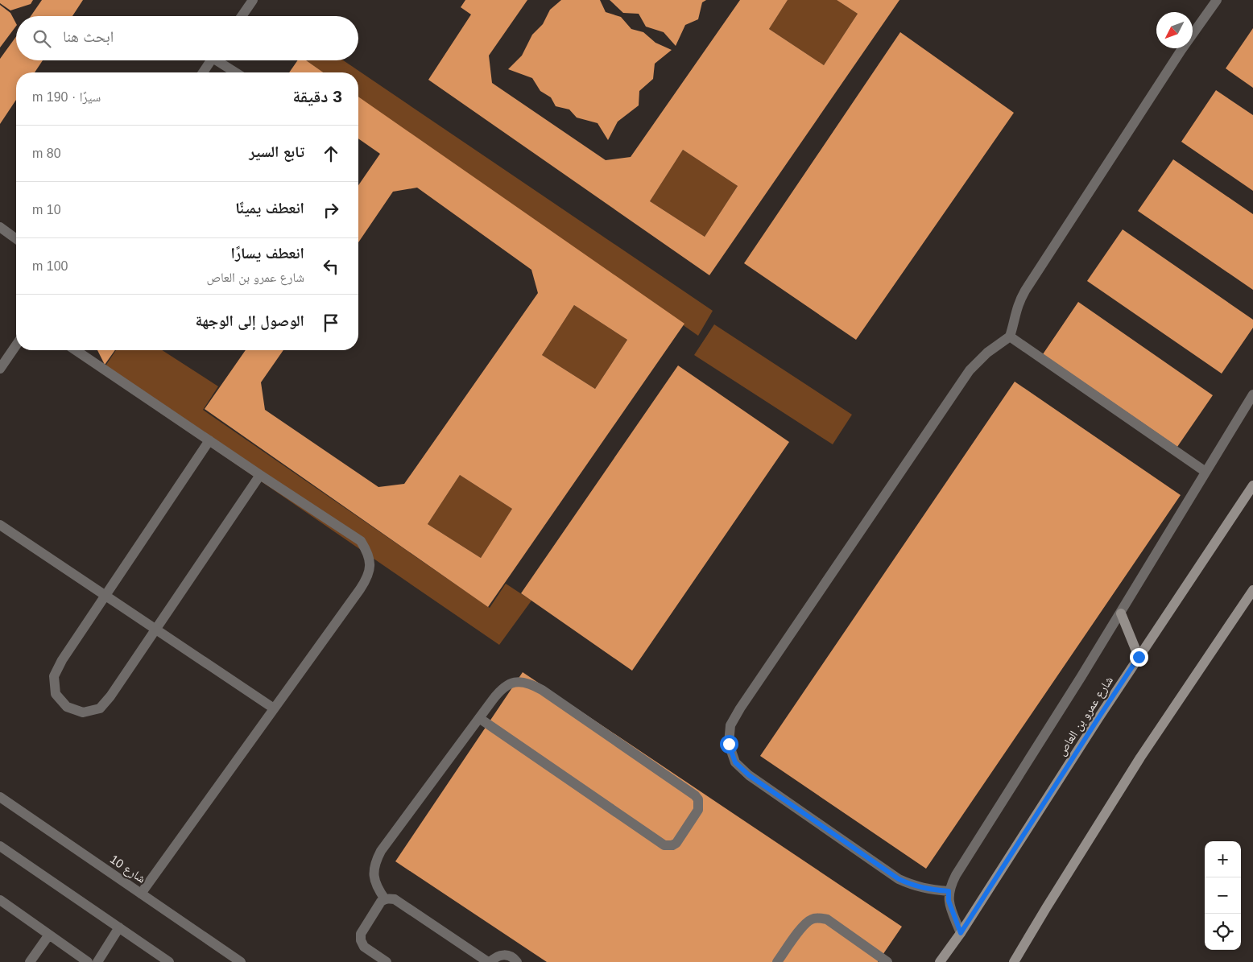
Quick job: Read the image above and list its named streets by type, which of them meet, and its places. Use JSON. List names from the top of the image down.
{
  "streets": {
    "main road": ["شارع عمرو بن العاص"],
    "street": ["شارع 10"]
  },
  "north": "bottom left",
  "page": {
    "search": "ابحث هنا",
    "heading": ["3 دقيقة", "سيرًا · 190 m"],
    "list": [
      ["تابع السير", "80 m"],
      ["انعطف يمينًا", "10 m"],
      ["انعطف يسارًا", "شارع عمرو بن العاص", "100 m"],
      "الوصول إلى الوجهة"
    ],
    "map_buttons": ["+", "−"]
  }
}
